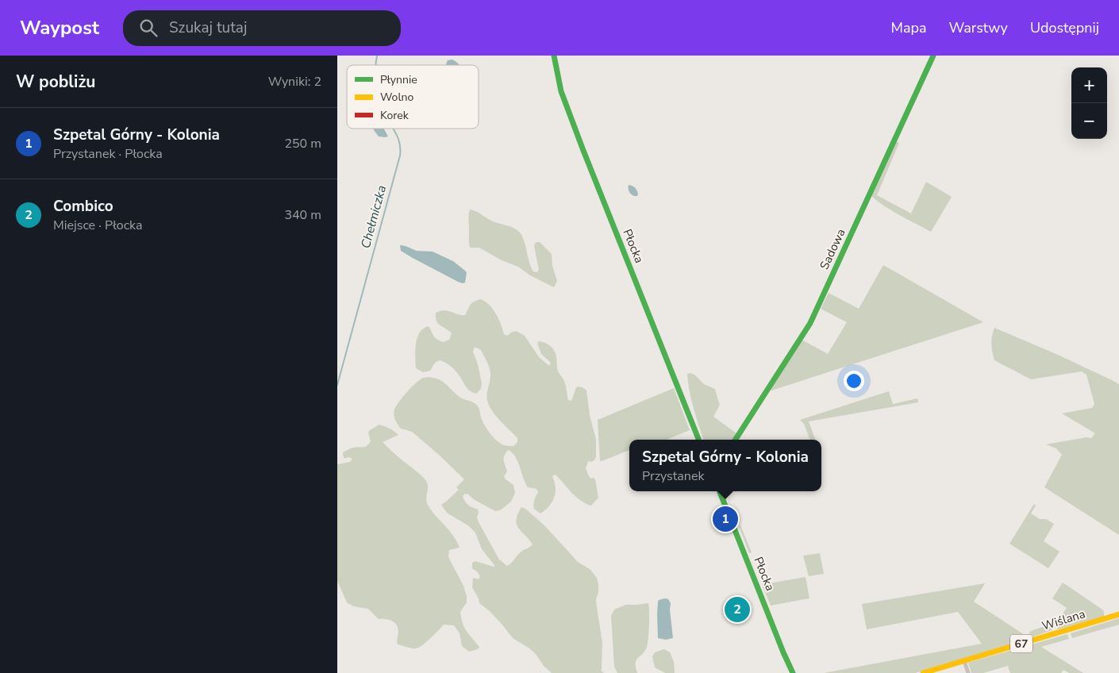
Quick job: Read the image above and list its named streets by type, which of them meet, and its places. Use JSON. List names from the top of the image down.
{
  "streets": {
    "main road": [
      "Płocka",
      "Sadowa",
      "Wiślana",
      "67"
    ]
  },
  "water": ["Chełmiczka"],
  "legend": ["Płynnie", "Wolno", "Korek"],
  "page": {
    "header": "Waypost",
    "search": "Szukaj tutaj",
    "nav": ["Mapa", "Warstwy", "Udostępnij"],
    "heading": ["W pobliżu", "Wyniki: 2"],
    "map_buttons": ["+", "−"],
    "list": [
      {
        "mark": "1",
        "name": "Szpetal Górny - Kolonia",
        "note": "Przystanek · Płocka",
        "value": "250 m"
      },
      {
        "mark": "2",
        "name": "Combico",
        "note": "Miejsce · Płocka",
        "value": "340 m"
      }
    ],
    "popup": ["Szpetal Górny - Kolonia", "Przystanek"],
    "pins": ["1", "2"]
  }
}
